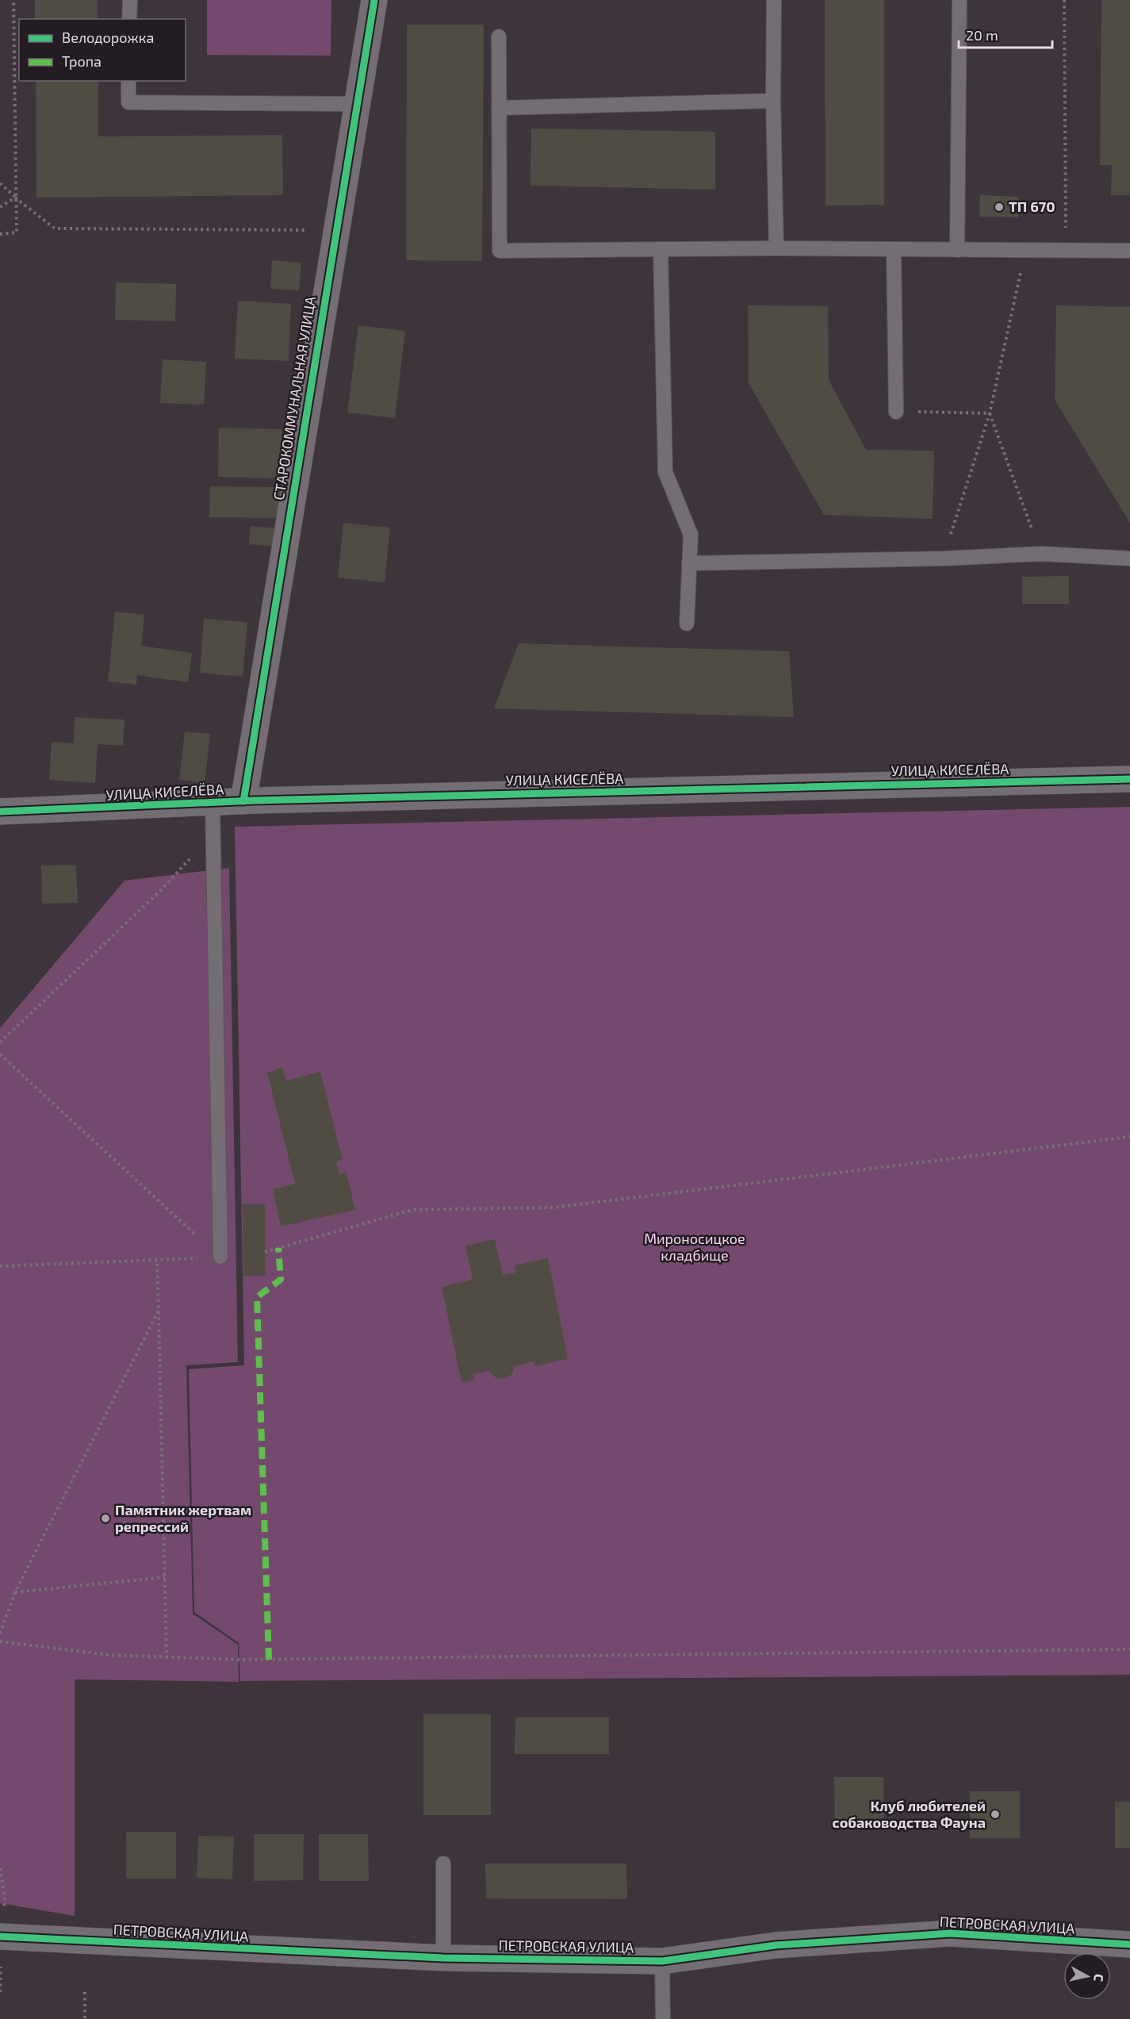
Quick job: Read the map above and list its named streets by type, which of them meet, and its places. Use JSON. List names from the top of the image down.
{
  "streets": {
    "street": ["СТАРОКОММУНАЛЬНАЯ УЛИЦА", "УЛИЦА КИСЕЛЁВА", "ПЕТРОВСКАЯ УЛИЦА"]
  },
  "crossings": [
    ["СТАРОКОММУНАЛЬНАЯ УЛИЦА", "УЛИЦА КИСЕЛЁВА"]
  ],
  "parks": ["Мироносицкое кладбище"],
  "places": ["ТП 670", "Памятник жертвам репрессий", "Клуб любителей собаководства Фауна"],
  "legend": ["Велодорожка", "Тропа"],
  "scale_bar": "20 m",
  "north": "right"
}
